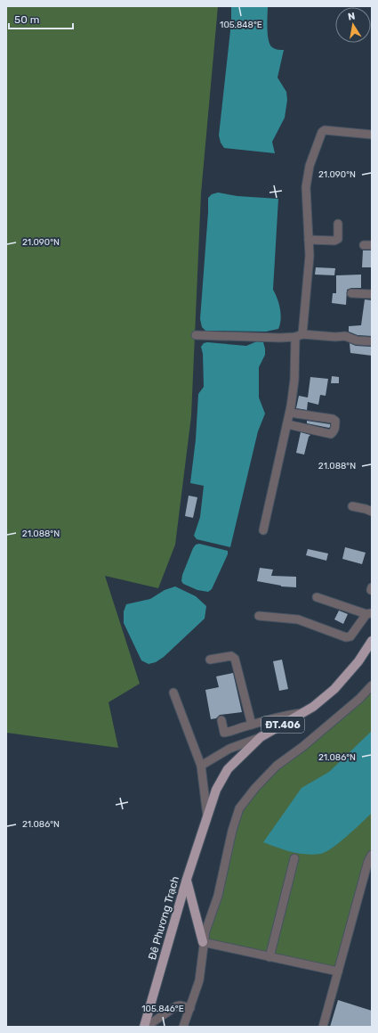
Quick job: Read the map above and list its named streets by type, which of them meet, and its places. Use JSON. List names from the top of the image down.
{
  "streets": {
    "main road": ["ĐT.406", "Đê Phương Trạch"]
  },
  "crossings": [
    ["ĐT.406", "Đê Phương Trạch"]
  ],
  "scale_bar": "50 m",
  "north": "top",
  "coordinates": [
    "105.848°E",
    "21.090°N",
    "21.088°N",
    "21.086°N",
    "105.846°E"
  ]
}
